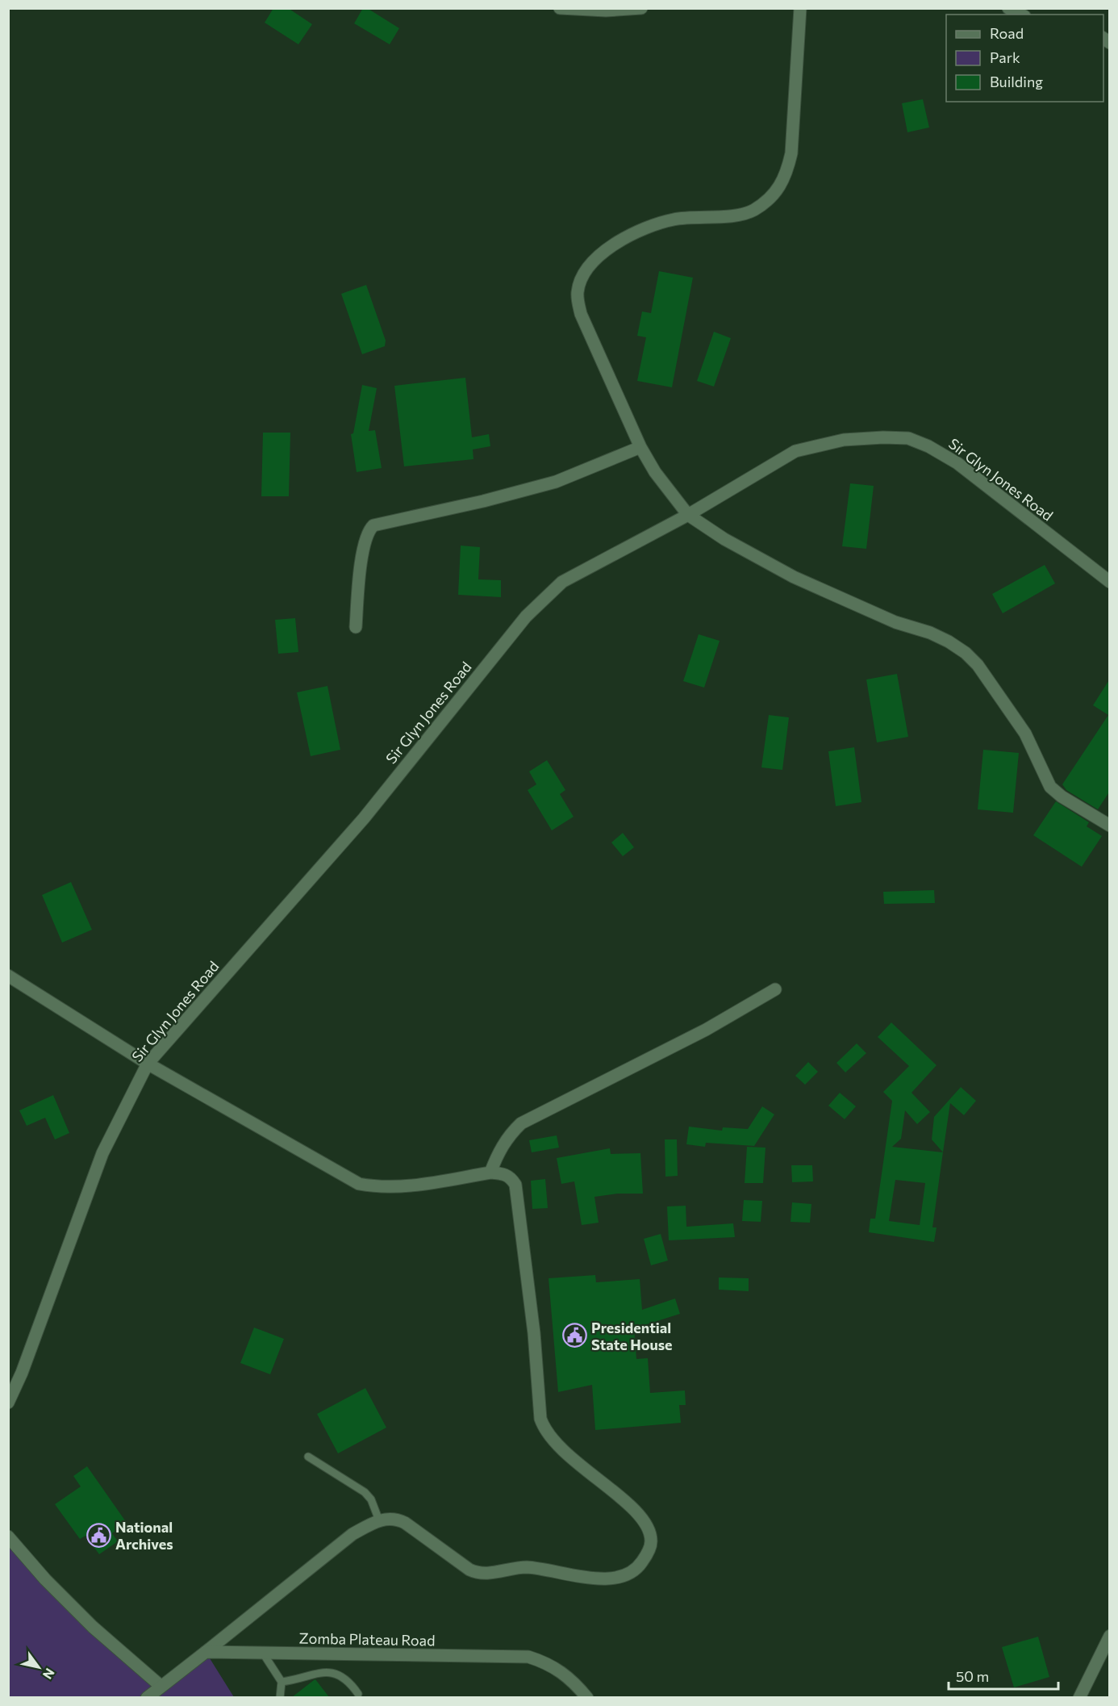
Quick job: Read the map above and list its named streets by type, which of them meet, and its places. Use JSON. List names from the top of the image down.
{
  "streets": {
    "street": ["Sir Glyn Jones Road", "Zomba Plateau Road"]
  },
  "places": {
    "public building": ["Presidential State House", "National Archives"]
  },
  "legend": ["Road", "Park", "Building"],
  "scale_bar": "50 m",
  "north": "bottom right"
}
